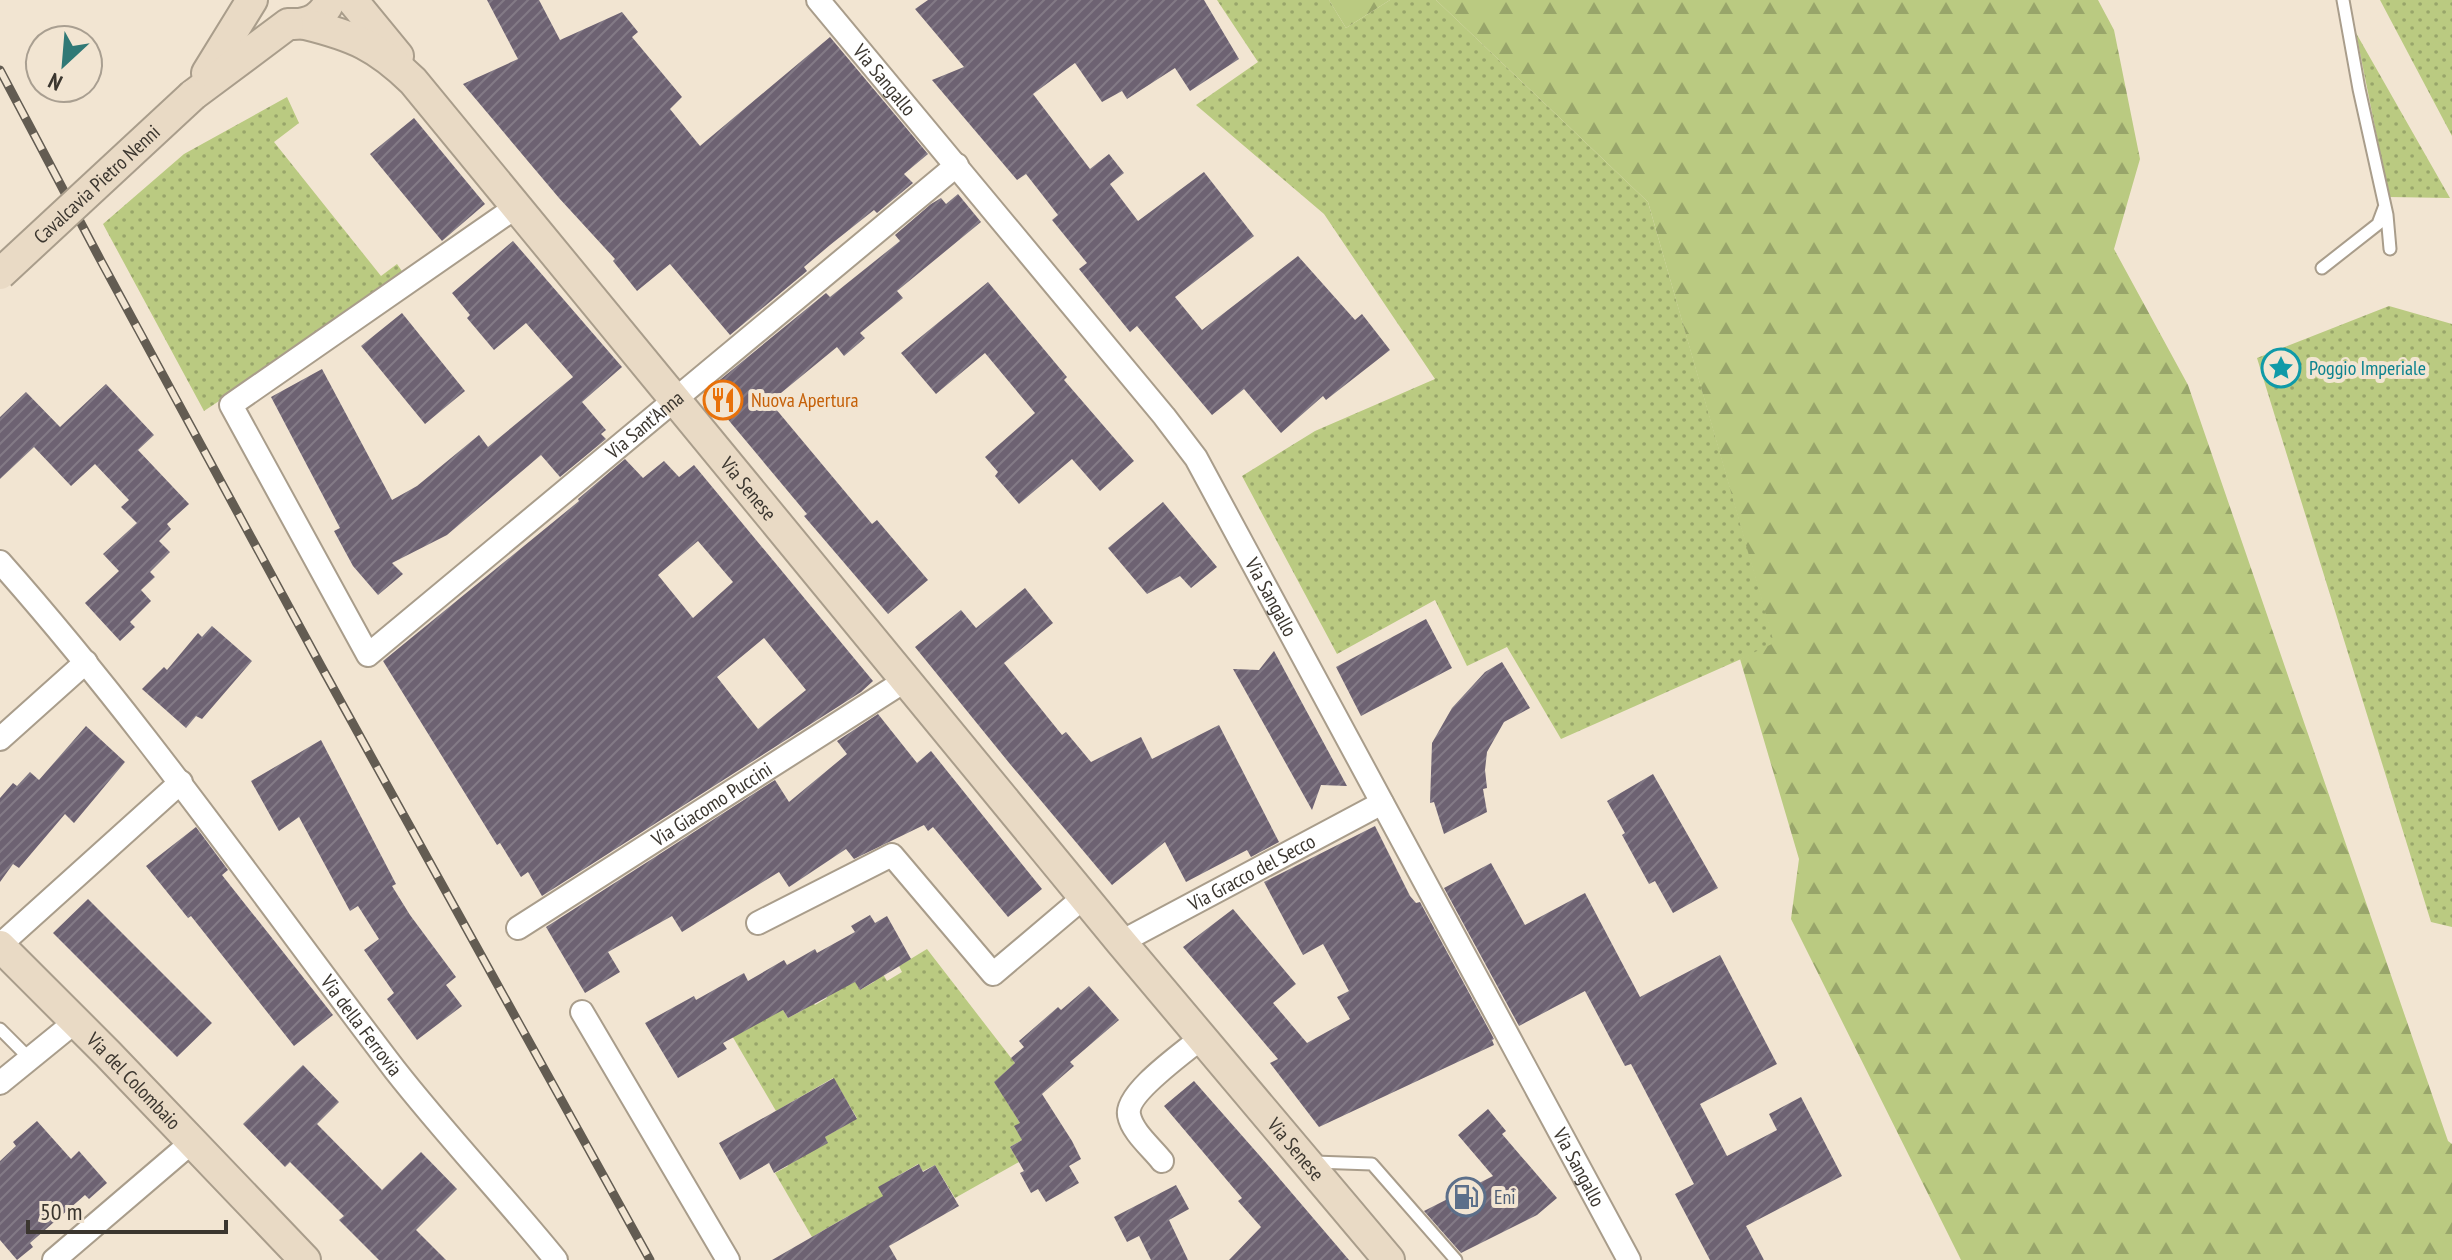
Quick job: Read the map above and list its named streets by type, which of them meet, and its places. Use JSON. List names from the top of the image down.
{
  "streets": {
    "main road": ["Cavalcavia Pietro Nenni", "Via Senese", "Via del Colombaio"],
    "street": [
      "Via Sangallo",
      "Via Sant'Anna",
      "Via Giacomo Puccini",
      "Via Gracco del Secco",
      "Via della Ferrovia"
    ]
  },
  "crossings": [
    ["Via Sangallo", "Via Sant'Anna"],
    ["Via Sangallo", "Via Gracco del Secco"],
    ["Cavalcavia Pietro Nenni", "Via Senese"],
    ["Via Sant'Anna", "Via Senese"],
    ["Via Senese", "Via Giacomo Puccini"],
    ["Via Senese", "Via Gracco del Secco"]
  ],
  "places": {
    "place": ["Poggio Imperiale"],
    "restaurant": ["Nuova Apertura"],
    "fuel station": ["Eni"]
  },
  "scale_bar": "50 m",
  "north": "bottom left"
}
